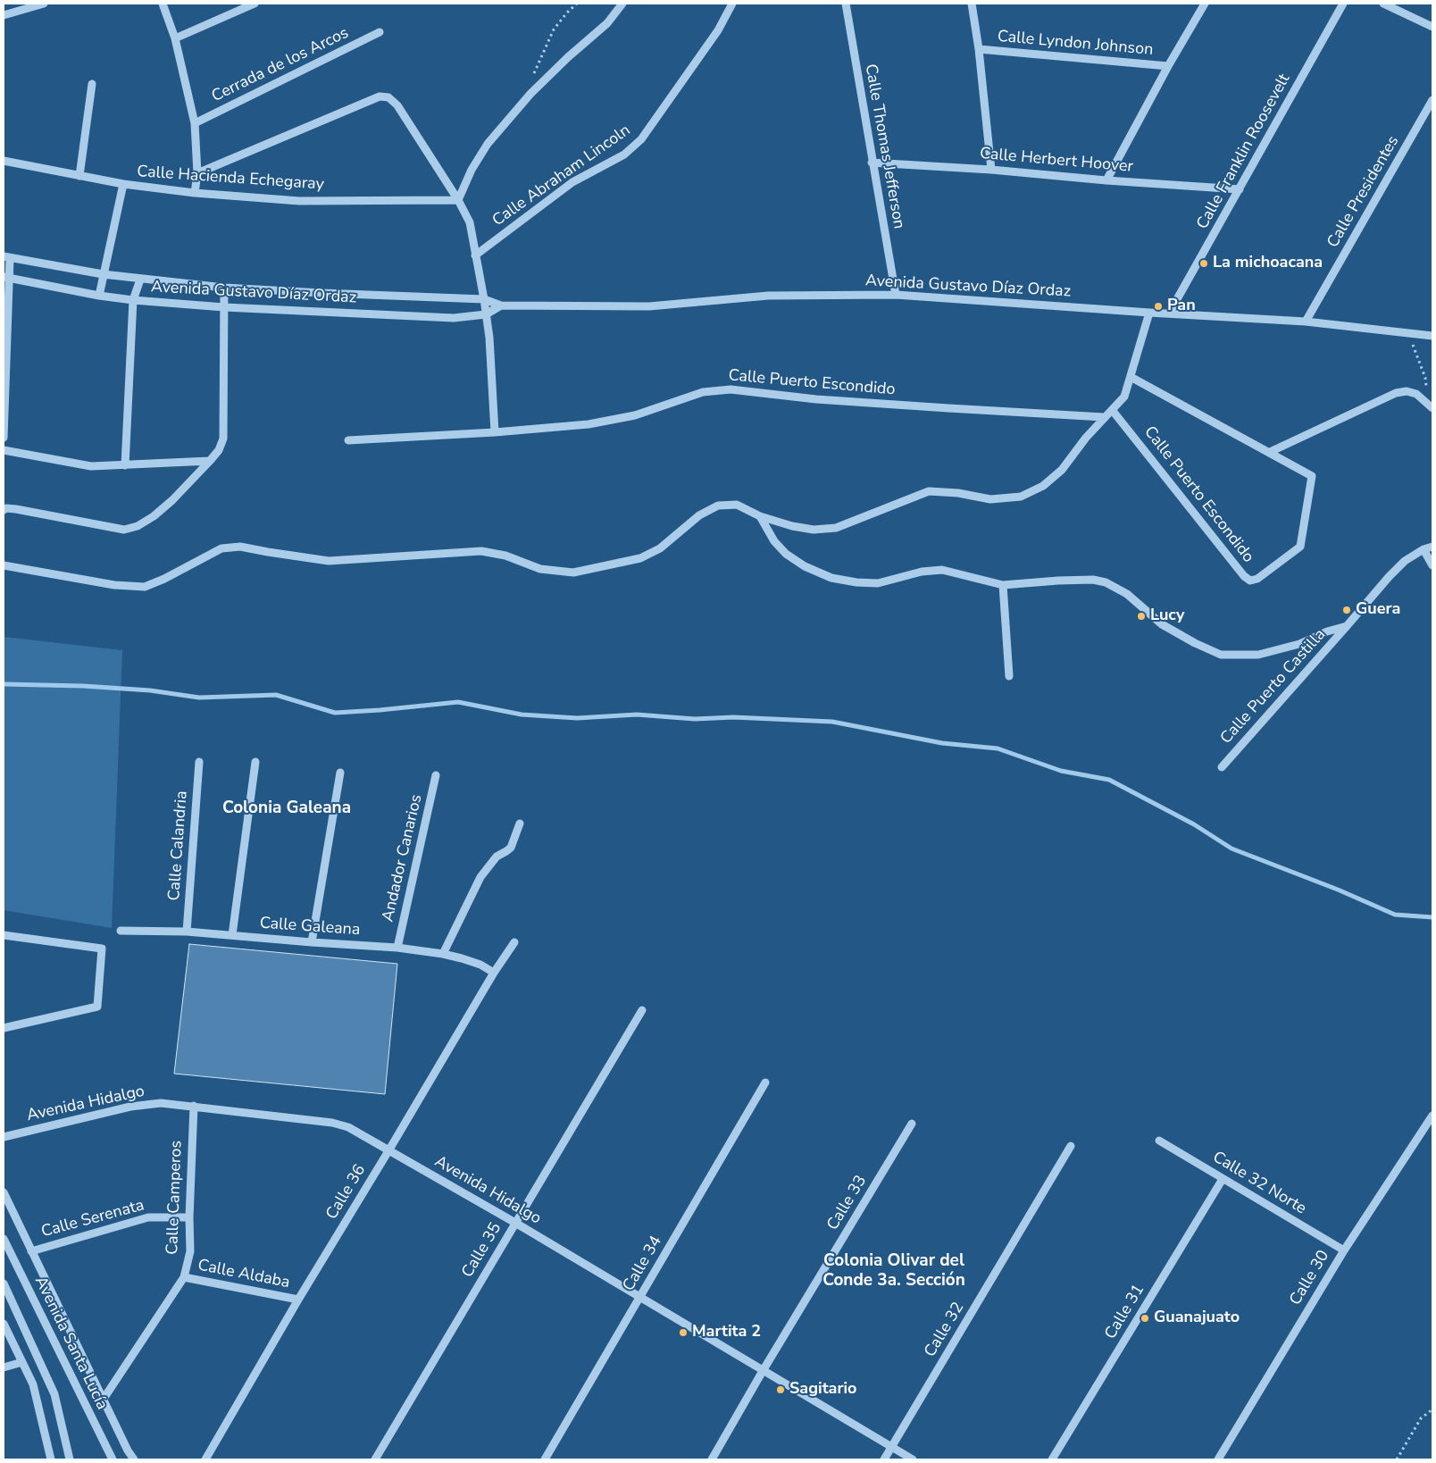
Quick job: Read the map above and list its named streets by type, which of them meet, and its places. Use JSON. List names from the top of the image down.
{
  "streets": {
    "street": [
      "Calle Lyndon Johnson",
      "Cerrada de los Arcos",
      "Calle Thomas Jefferson",
      "Calle Franklin Roosevelt",
      "Calle Herbert Hoover",
      "Calle Abraham Lincoln",
      "Calle Hacienda Echegaray",
      "Calle Presidentes",
      "Avenida Gustavo Díaz Ordaz",
      "Calle Puerto Escondido",
      "Calle Puerto Castilla",
      "Calle Calandria",
      "Andador Canarios",
      "Calle Galeana",
      "Avenida Hidalgo",
      "Calle 32 Norte",
      "Calle 36",
      "Calle Camperos",
      "Calle 33",
      "Calle Serenata",
      "Calle 35",
      "Calle 34",
      "Calle Aldaba",
      "Calle 30",
      "Calle 31",
      "Calle 32",
      "Avenida Santa Lucía"
    ]
  },
  "crossings": [
    ["Calle Thomas Jefferson", "Calle Herbert Hoover"],
    ["Calle Thomas Jefferson", "Avenida Gustavo Díaz Ordaz"],
    ["Calle Franklin Roosevelt", "Calle Herbert Hoover"],
    ["Calle Franklin Roosevelt", "Avenida Gustavo Díaz Ordaz"],
    ["Calle Presidentes", "Avenida Gustavo Díaz Ordaz"],
    ["Calle Calandria", "Calle Galeana"],
    ["Andador Canarios", "Calle Galeana"],
    ["Calle Galeana", "Calle 36"],
    ["Avenida Hidalgo", "Calle 36"],
    ["Avenida Hidalgo", "Calle Camperos"],
    ["Avenida Hidalgo", "Calle 33"],
    ["Avenida Hidalgo", "Calle 35"],
    ["Avenida Hidalgo", "Calle 34"],
    ["Avenida Hidalgo", "Calle 32"],
    ["Calle 32 Norte", "Calle 30"],
    ["Calle 32 Norte", "Calle 31"],
    ["Calle 36", "Calle Aldaba"],
    ["Calle Camperos", "Calle Serenata"],
    ["Calle Camperos", "Calle Aldaba"]
  ],
  "districts": ["Colonia Galeana", "Colonia Olivar del Conde 3a. Sección"],
  "places": [
    "La michoacana",
    "Pan",
    "Guera",
    "Lucy",
    "Guanajuato",
    "Martita 2",
    "Sagitario"
  ]
}
